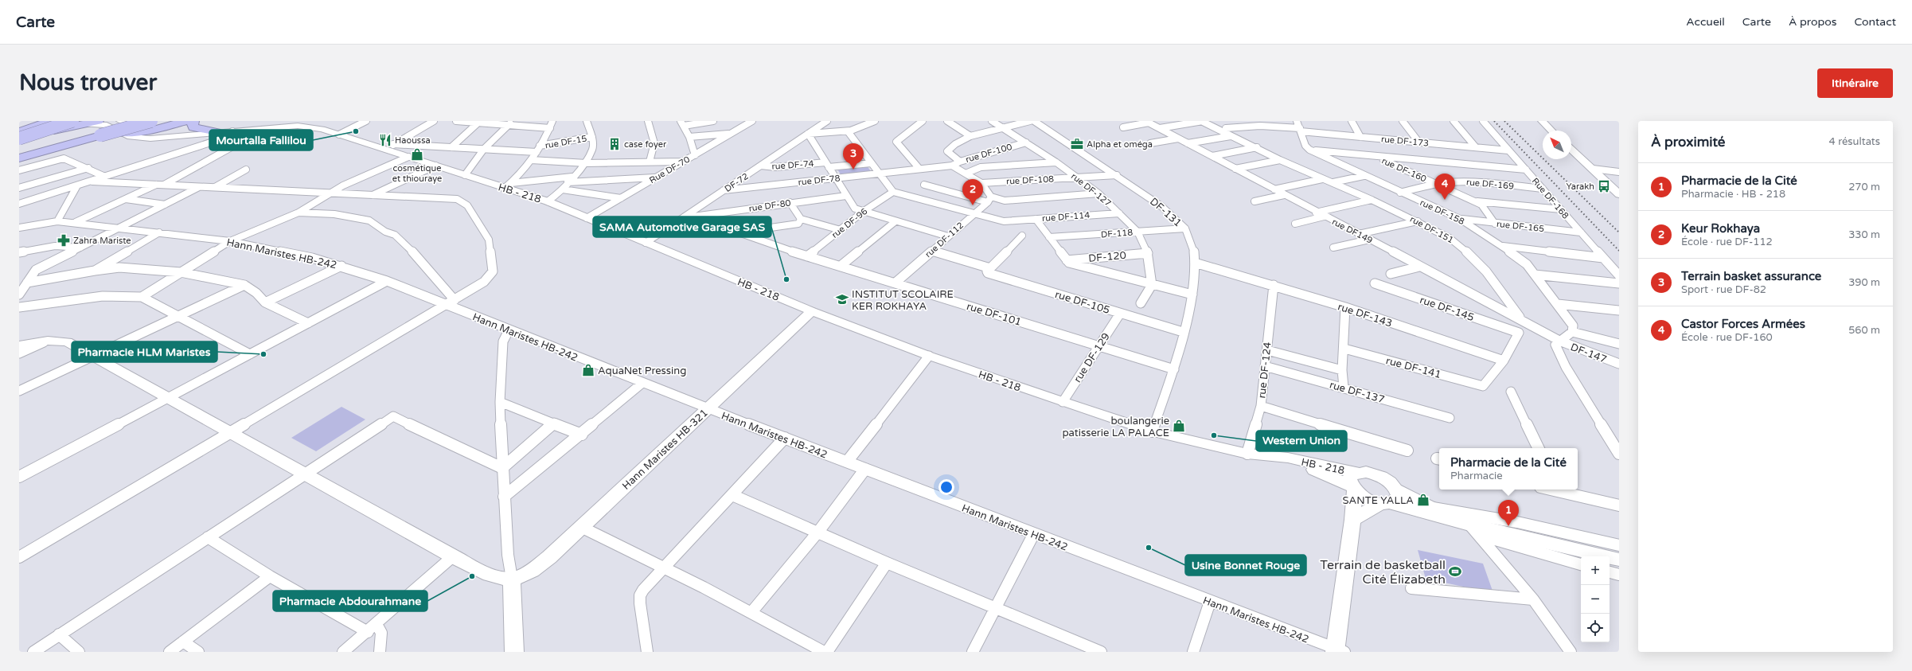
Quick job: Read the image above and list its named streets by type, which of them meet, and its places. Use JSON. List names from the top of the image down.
{
  "streets": {
    "main road": ["HB - 218", "Hann Maristes HB-321"],
    "street": [
      "rue DF-173",
      "rue DF-15",
      "rue DF-100",
      "rue DF-74",
      "Rue DF-70",
      "rue DF-160",
      "rue DF-78",
      "rue DF-108",
      "DF-72",
      "rue DF-169",
      "rue DF-127",
      "Rue DF-168",
      "rue DF-80",
      "DF-131",
      "rue DF-158",
      "rue DF-114",
      "rue DF-96",
      "rue DF-165",
      "rue DF-151",
      "rue DF149",
      "DF-118",
      "rue DF-112",
      "Hann Maristes HB-242",
      "DF-120",
      "rue DF-105",
      "rue DF-145",
      "rue DF-101",
      "rue DF-143",
      "DF-147",
      "rue DF-129",
      "rue DF-141",
      "rue DF-124",
      "rue DF-137"
    ]
  },
  "crossings": [
    ["rue DF-173", "Rue DF-168"],
    ["rue DF-173", "rue DF-151"],
    ["rue DF-100", "rue DF-78"],
    ["rue DF-100", "rue DF-127"],
    ["rue DF-74", "DF-72"],
    ["Rue DF-70", "HB - 218"],
    ["rue DF-160", "rue DF-169"],
    ["rue DF-160", "rue DF-165"],
    ["rue DF-78", "DF-72"],
    ["rue DF-108", "rue DF-127"],
    ["rue DF-108", "DF-131"],
    ["DF-72", "HB - 218"],
    ["DF-72", "rue DF-80"],
    ["DF-72", "rue DF-101"],
    ["rue DF-169", "Rue DF-168"],
    ["rue DF-169", "rue DF-158"],
    ["rue DF-127", "rue DF-114"],
    ["rue DF-127", "DF-118"],
    ["rue DF-127", "DF-120"],
    ["HB - 218", "DF-131"],
    ["HB - 218", "rue DF-129"],
    ["HB - 218", "rue DF-124"],
    ["HB - 218", "Hann Maristes HB-321"],
    ["Rue DF-168", "rue DF-165"],
    ["rue DF-80", "rue DF-101"],
    ["DF-131", "DF-118"],
    ["DF-131", "rue DF-105"],
    ["DF-131", "rue DF-101"],
    ["DF-131", "rue DF-143"],
    ["rue DF-158", "rue DF-165"],
    ["rue DF-114", "rue DF-96"],
    ["rue DF-114", "rue DF-112"],
    ["rue DF-96", "rue DF-101"],
    ["rue DF-151", "rue DF149"],
    ["rue DF149", "DF-147"],
    ["rue DF-112", "rue DF-101"],
    ["Hann Maristes HB-242", "Hann Maristes HB-321"],
    ["rue DF-105", "rue DF-129"],
    ["rue DF-145", "rue DF-143"],
    ["rue DF-145", "rue DF-141"],
    ["rue DF-101", "rue DF-129"],
    ["rue DF-143", "rue DF-141"],
    ["rue DF-143", "rue DF-124"],
    ["rue DF-124", "rue DF-137"]
  ],
  "places": {
    "other": [
      "Mourtalla Fallilou",
      "SAMA Automotive Garage SAS",
      "Pharmacie HLM Maristes",
      "Western Union",
      "Usine Bonnet Rouge",
      "Pharmacie Abdourahmane"
    ],
    "restaurant": ["Haoussa"],
    "building": ["case foyer"],
    "office": ["Alpha et oméga"],
    "shop": [
      "cosmétique et thiouraye",
      "AquaNet Pressing",
      "boulangerie patisserie LA PALACE",
      "SANTE YALLA"
    ],
    "bus stop": ["Yarakh"],
    "pharmacy": ["Zahra Mariste"],
    "school or university": ["INSTITUT SCOLAIRE KER ROKHAYA"],
    "sports": ["Terrain de basketball Cité Élizabeth"]
  },
  "north": "top left",
  "page": {
    "header": "Carte",
    "nav": [
      "Accueil",
      "Carte",
      "À propos",
      "Contact"
    ],
    "buttons": "Itinéraire",
    "title": "Nous trouver",
    "heading": ["À proximité", "4 résultats"],
    "pins": [
      "3",
      "4",
      "2",
      "1"
    ],
    "list": [
      {
        "mark": "1",
        "name": "Pharmacie de la Cité",
        "note": "Pharmacie · HB - 218",
        "value": "270 m"
      },
      {
        "mark": "2",
        "name": "Keur Rokhaya",
        "note": "École · rue DF-112",
        "value": "330 m"
      },
      {
        "mark": "3",
        "name": "Terrain basket assurance",
        "note": "Sport · rue DF-82",
        "value": "390 m"
      },
      {
        "mark": "4",
        "name": "Castor Forces Armées",
        "note": "École · rue DF-160",
        "value": "560 m"
      }
    ],
    "popup": ["Pharmacie de la Cité", "Pharmacie"],
    "map_buttons": ["+", "−"]
  }
}
